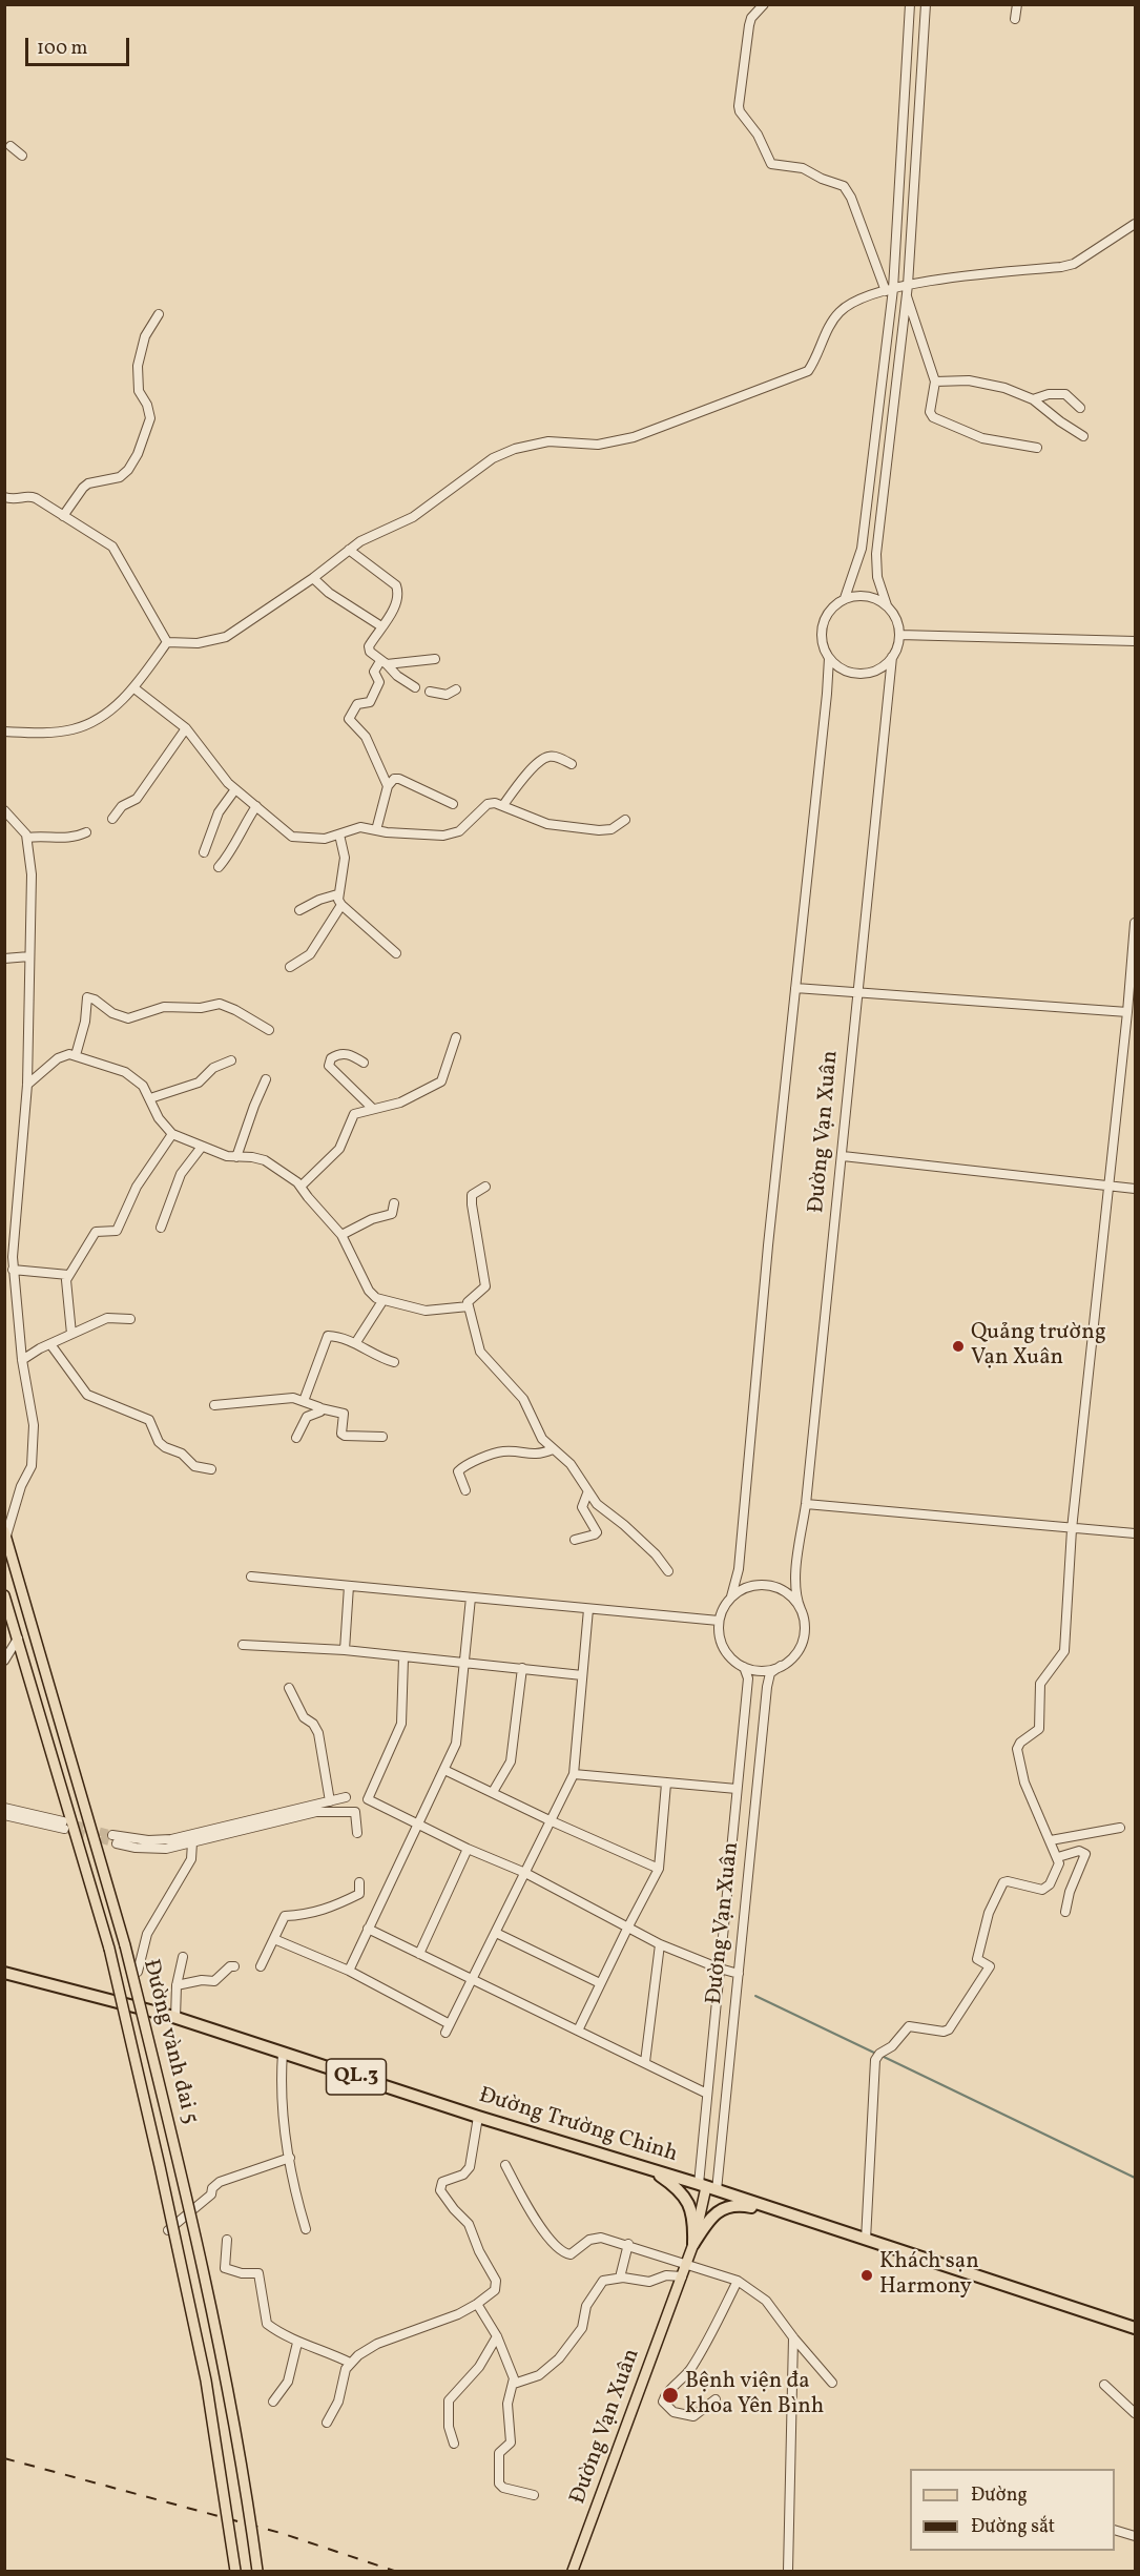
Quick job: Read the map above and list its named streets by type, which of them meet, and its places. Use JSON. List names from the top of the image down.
{
  "streets": {
    "highway": ["QL.3", "Đường Trường Chinh"],
    "main road": ["Đường Vạn Xuân", "Đường vành đai 5"]
  },
  "crossings": [
    ["Đường Vạn Xuân", "Đường Trường Chinh"]
  ],
  "places": ["Quảng trường Vạn Xuân", "Khách sạn Harmony", "Bệnh viện đa khoa Yên Bình"],
  "legend": ["Đường", "Đường sắt"],
  "scale_bar": "100 m"
}
